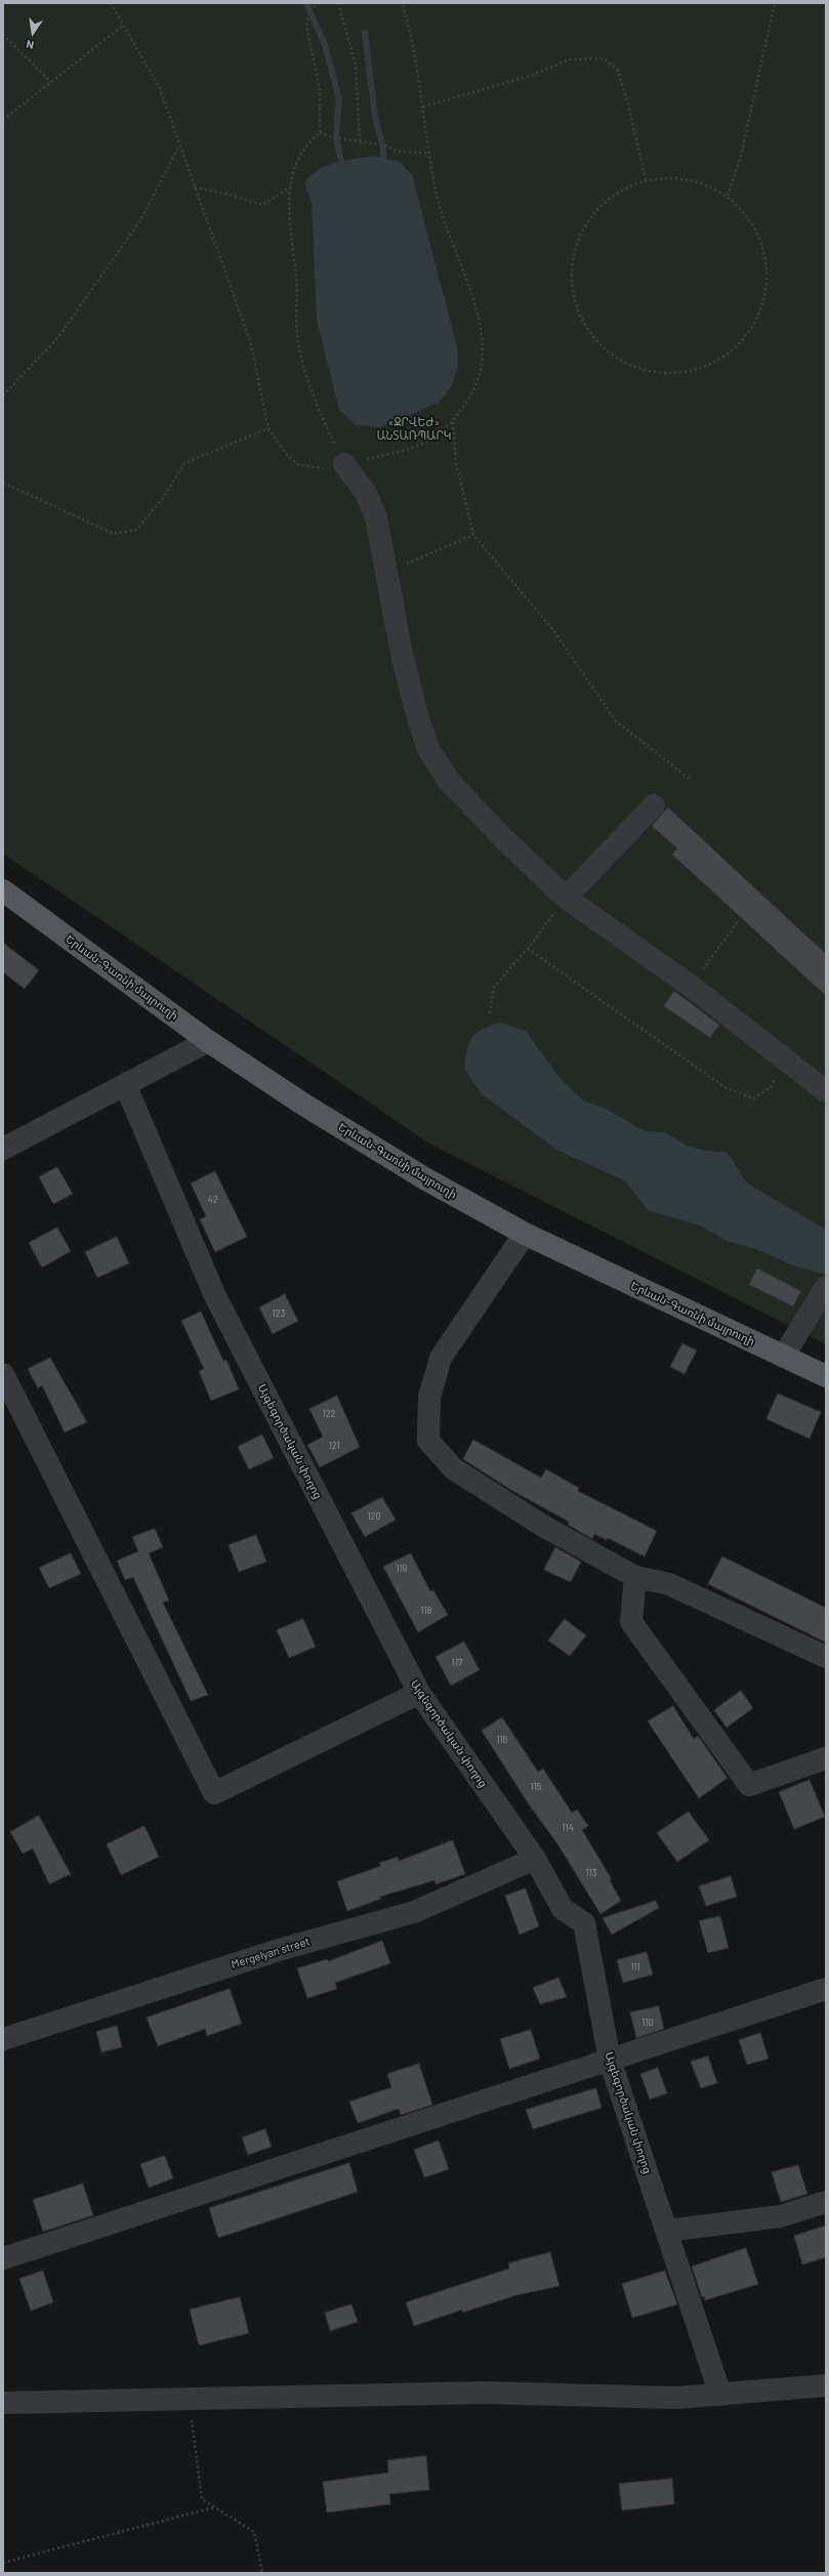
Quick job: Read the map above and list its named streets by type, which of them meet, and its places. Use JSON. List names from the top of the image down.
{
  "streets": {
    "main road": ["Երևան-Գառնի մայրուղի"],
    "street": ["Այգեգործական փողոց", "Mergelyan street"]
  },
  "crossings": [
    ["Այգեգործական փողոց", "Mergelyan street"]
  ],
  "parks": ["«ՋՐՎԵԺ» ԱՆՏԱՌՊԱՐԿ"],
  "house_numbers": [
    "42",
    "123",
    "122",
    "121",
    "120",
    "119",
    "118",
    "117",
    "116",
    "115",
    "114",
    "113",
    "111",
    "110"
  ],
  "north": "bottom"
}
